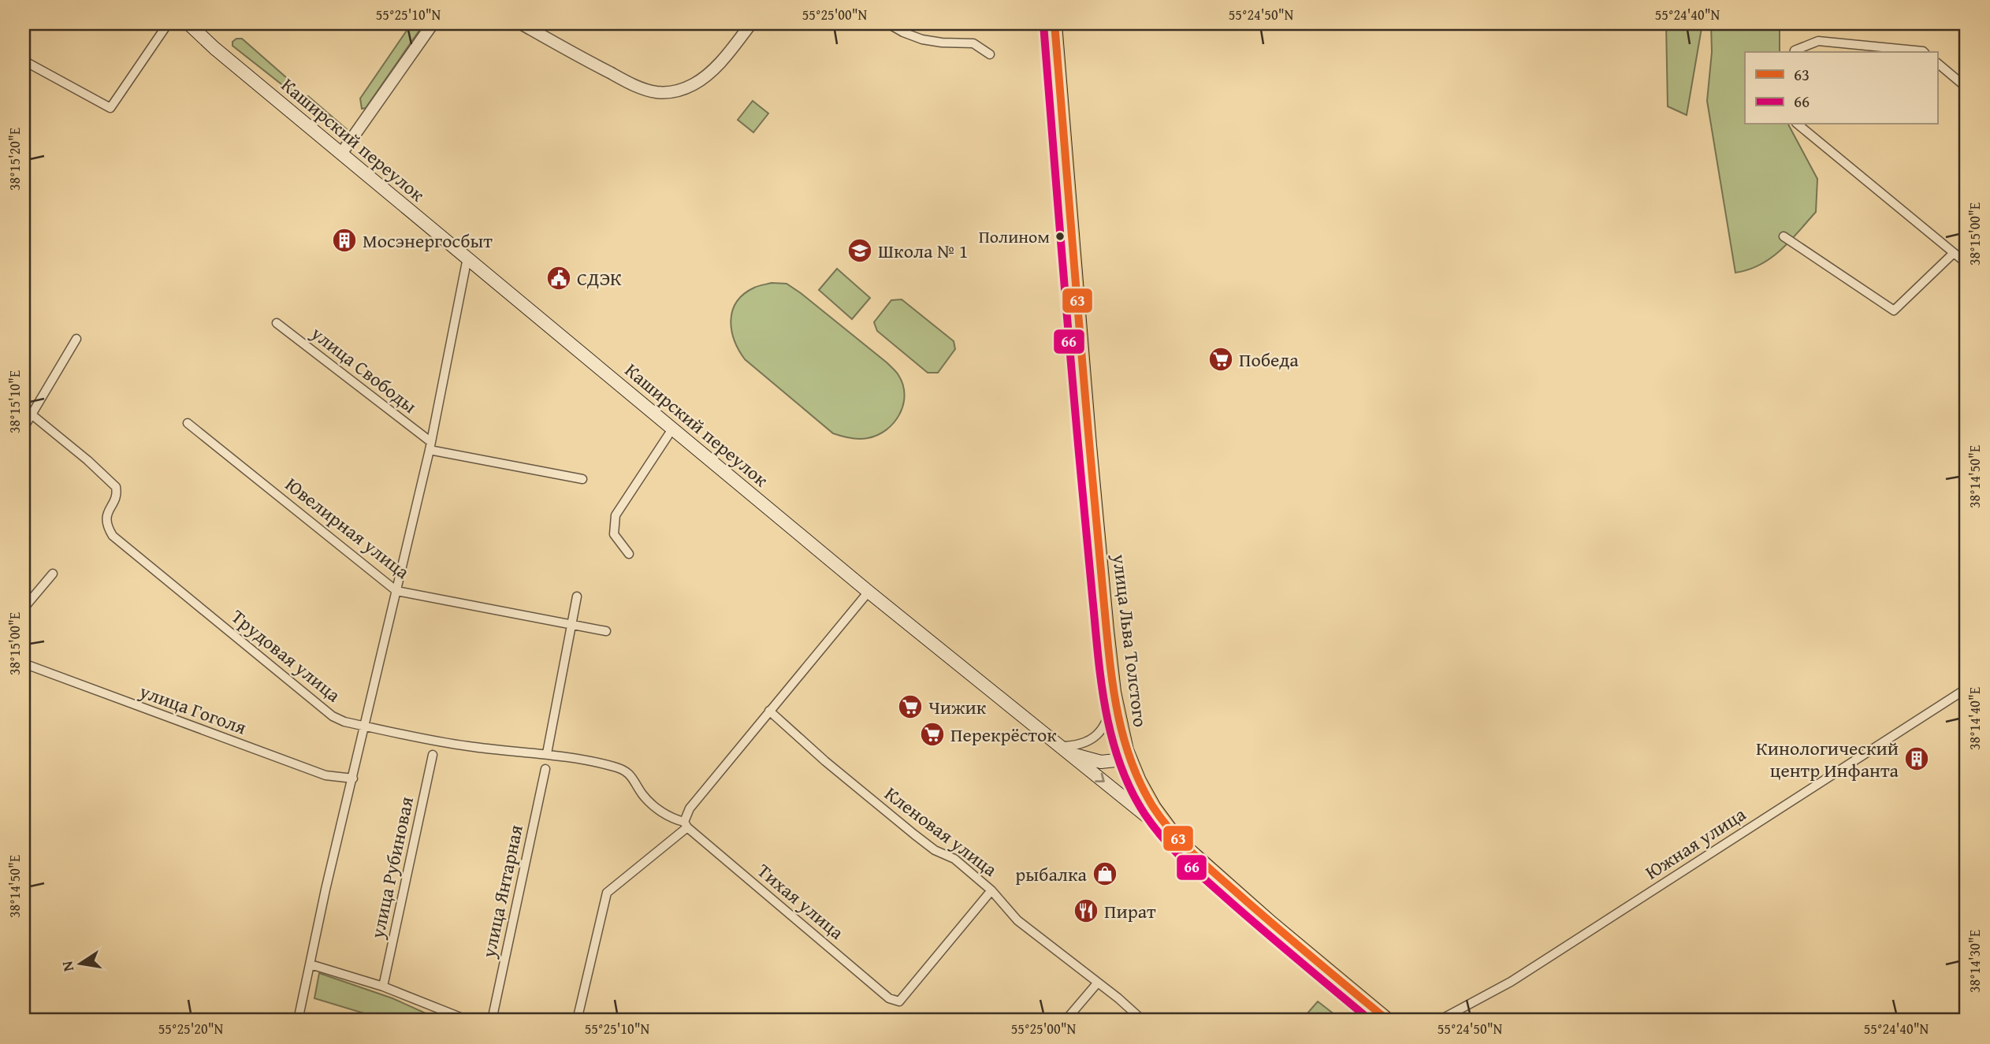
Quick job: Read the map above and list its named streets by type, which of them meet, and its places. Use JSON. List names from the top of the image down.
{
  "streets": {
    "highway": ["улица Льва Толстого"],
    "main road": ["Каширский переулок"],
    "street": [
      "улица Свободы",
      "Ювелирная улица",
      "Трудовая улица",
      "улица Гоголя",
      "Кленовая улица",
      "Южная улица",
      "улица Рубиновая",
      "улица Янтарная",
      "Тихая улица"
    ]
  },
  "crossings": [
    ["Каширский переулок", "улица Льва Толстого"],
    ["Трудовая улица", "Тихая улица"],
    ["Кленовая улица", "Тихая улица"]
  ],
  "places": {
    "other": ["Полином"],
    "building": ["Мосэнергосбыт", "Кинологический центр Инфанта"],
    "school or university": ["Школа № 1"],
    "public building": ["СДЭК"],
    "supermarket": ["Победа", "Чижик", "Перекрёсток"],
    "shop": ["рыбалка"],
    "restaurant": ["Пират"]
  },
  "lines": ["transit line 63", "transit line 66"],
  "legend": ["63", "66"],
  "north": "left",
  "coordinates": [
    "55°25'10\"N",
    "55°25'00\"N",
    "55°24'50\"N",
    "55°24'40\"N",
    "38°15'20\"E",
    "38°15'00\"E",
    "38°15'10\"E",
    "38°14'50\"E",
    "38°14'40\"E",
    "38°14'30\"E",
    "55°25'20\"N"
  ]
}
